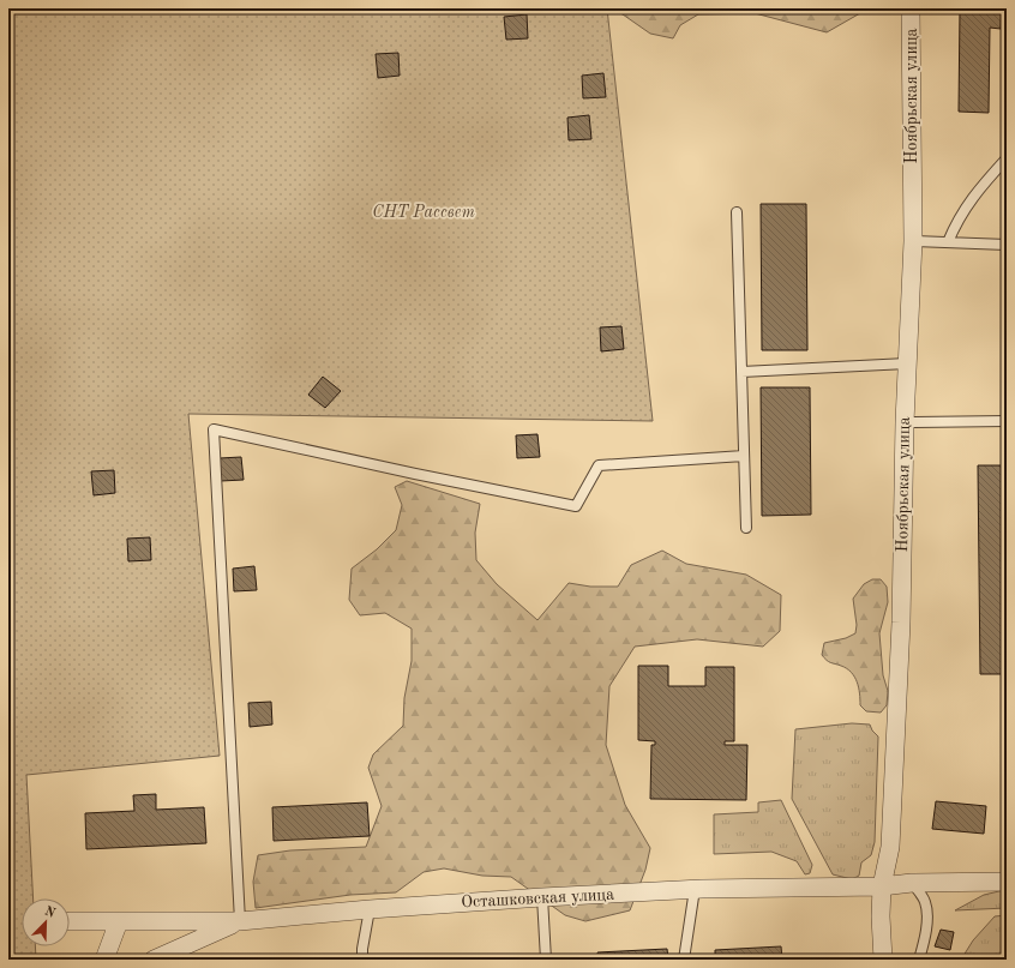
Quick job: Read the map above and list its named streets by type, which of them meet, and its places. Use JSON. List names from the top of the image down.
{
  "streets": {
    "street": ["Ноябрьская улица", "Осташковская улица"]
  },
  "crossings": [
    ["Ноябрьская улица", "Осташковская улица"]
  ],
  "parks": ["СНТ Рассвет"],
  "north": "top right"
}
